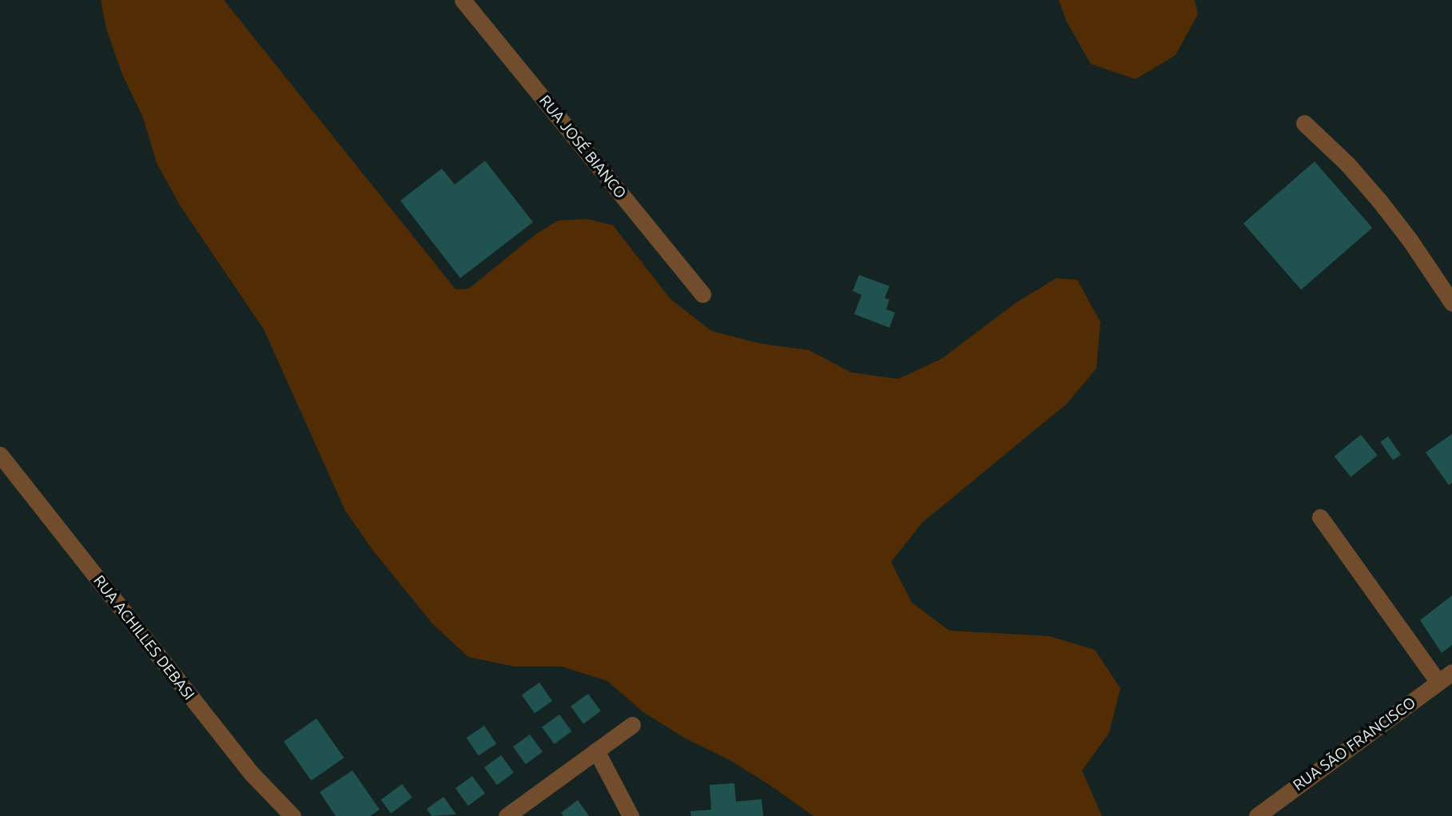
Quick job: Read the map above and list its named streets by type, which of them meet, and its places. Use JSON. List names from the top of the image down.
{
  "streets": {
    "street": ["RUA JOSÉ BIANCO", "RUA ACHILLES DEBASI", "RUA SÃO FRANCISCO"]
  }
}
